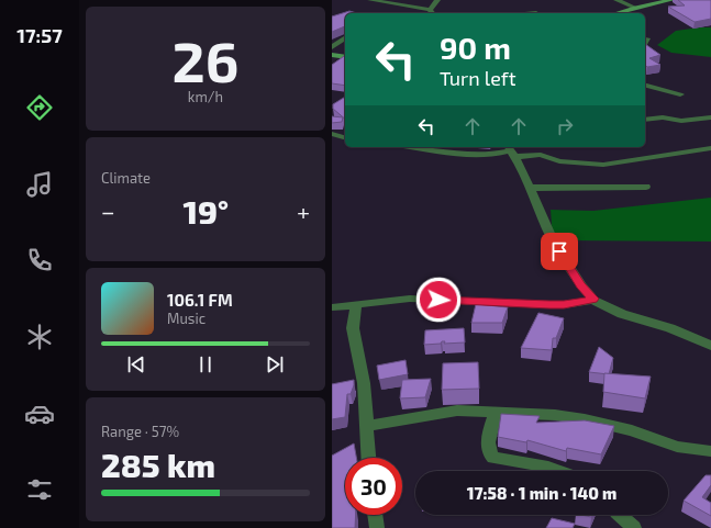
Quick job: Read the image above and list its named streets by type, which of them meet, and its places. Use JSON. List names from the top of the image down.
{
  "page": {
    "tabs": "17:57",
    "tile": [
      ["26", "km/h"],
      "Climate",
      ["Range · 57%", "285 km"]
    ],
    "turn": ["90 m", "Turn left"],
    "heat": ["−", "19°", "+"],
    "song": ["106.1 FM", "Music"],
    "limit": "30",
    "trip": "17:58 · 1 min · 140 m"
  }
}
